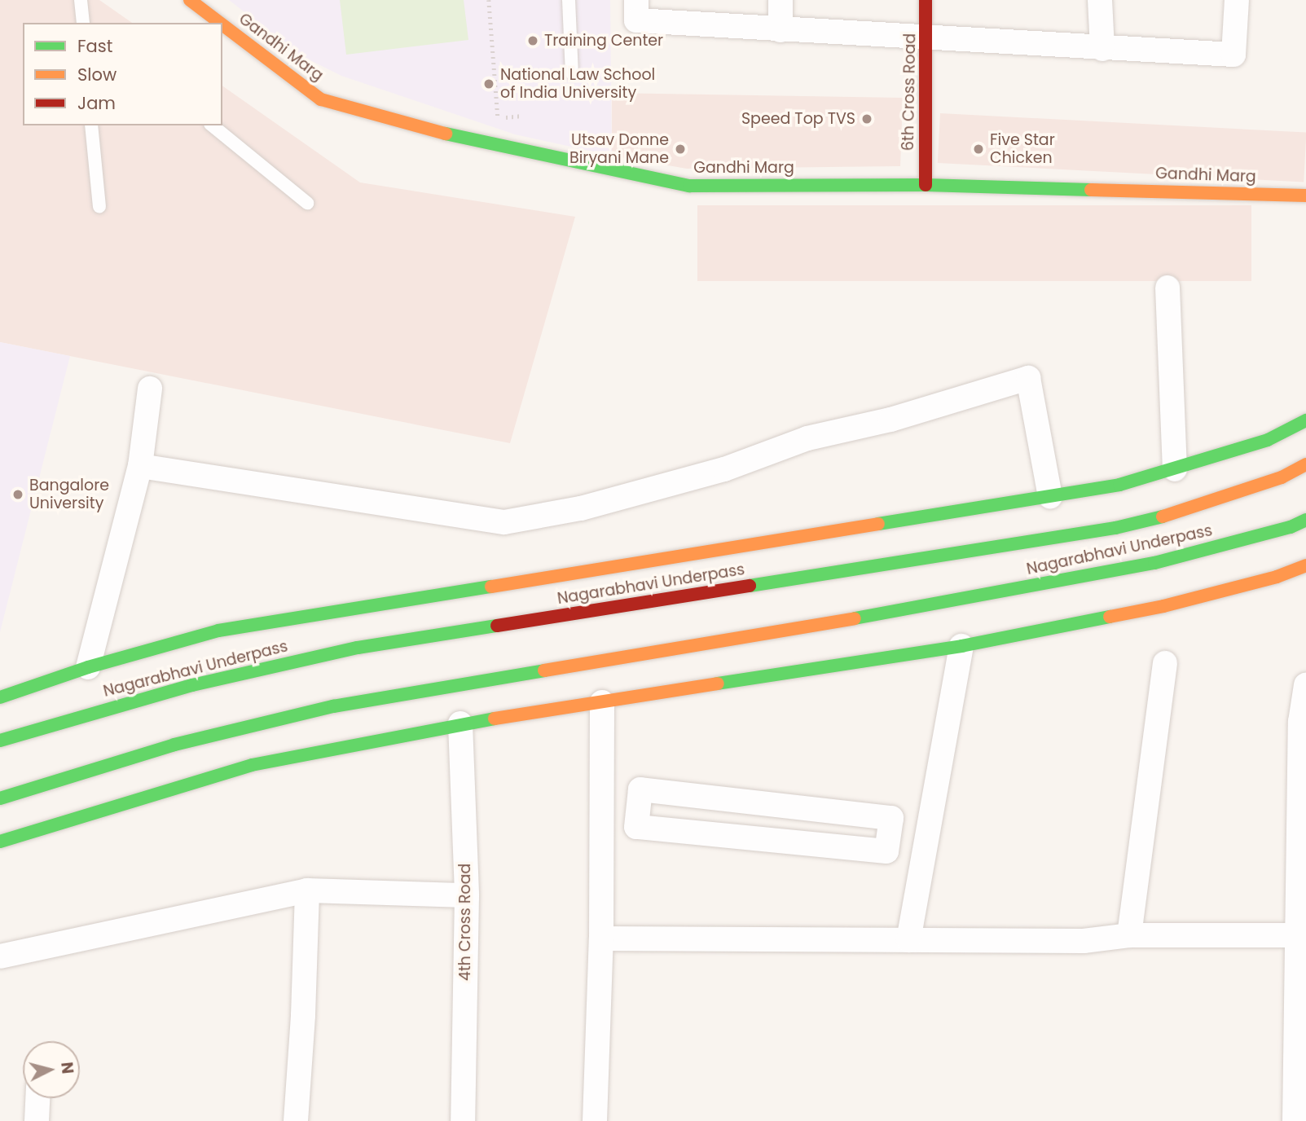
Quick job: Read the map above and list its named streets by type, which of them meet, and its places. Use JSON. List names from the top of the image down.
{
  "streets": {
    "main road": ["Gandhi Marg", "6th Cross Road", "Nagarabhavi Underpass"],
    "street": ["4th Cross Road"]
  },
  "crossings": [
    ["Gandhi Marg", "6th Cross Road"]
  ],
  "places": [
    "Training Center",
    "National Law School of India University",
    "Speed Top TVS",
    "Utsav Donne Biryani Mane",
    "Five Star Chicken",
    "Bangalore University"
  ],
  "legend": ["Fast", "Slow", "Jam"],
  "north": "right"
}
